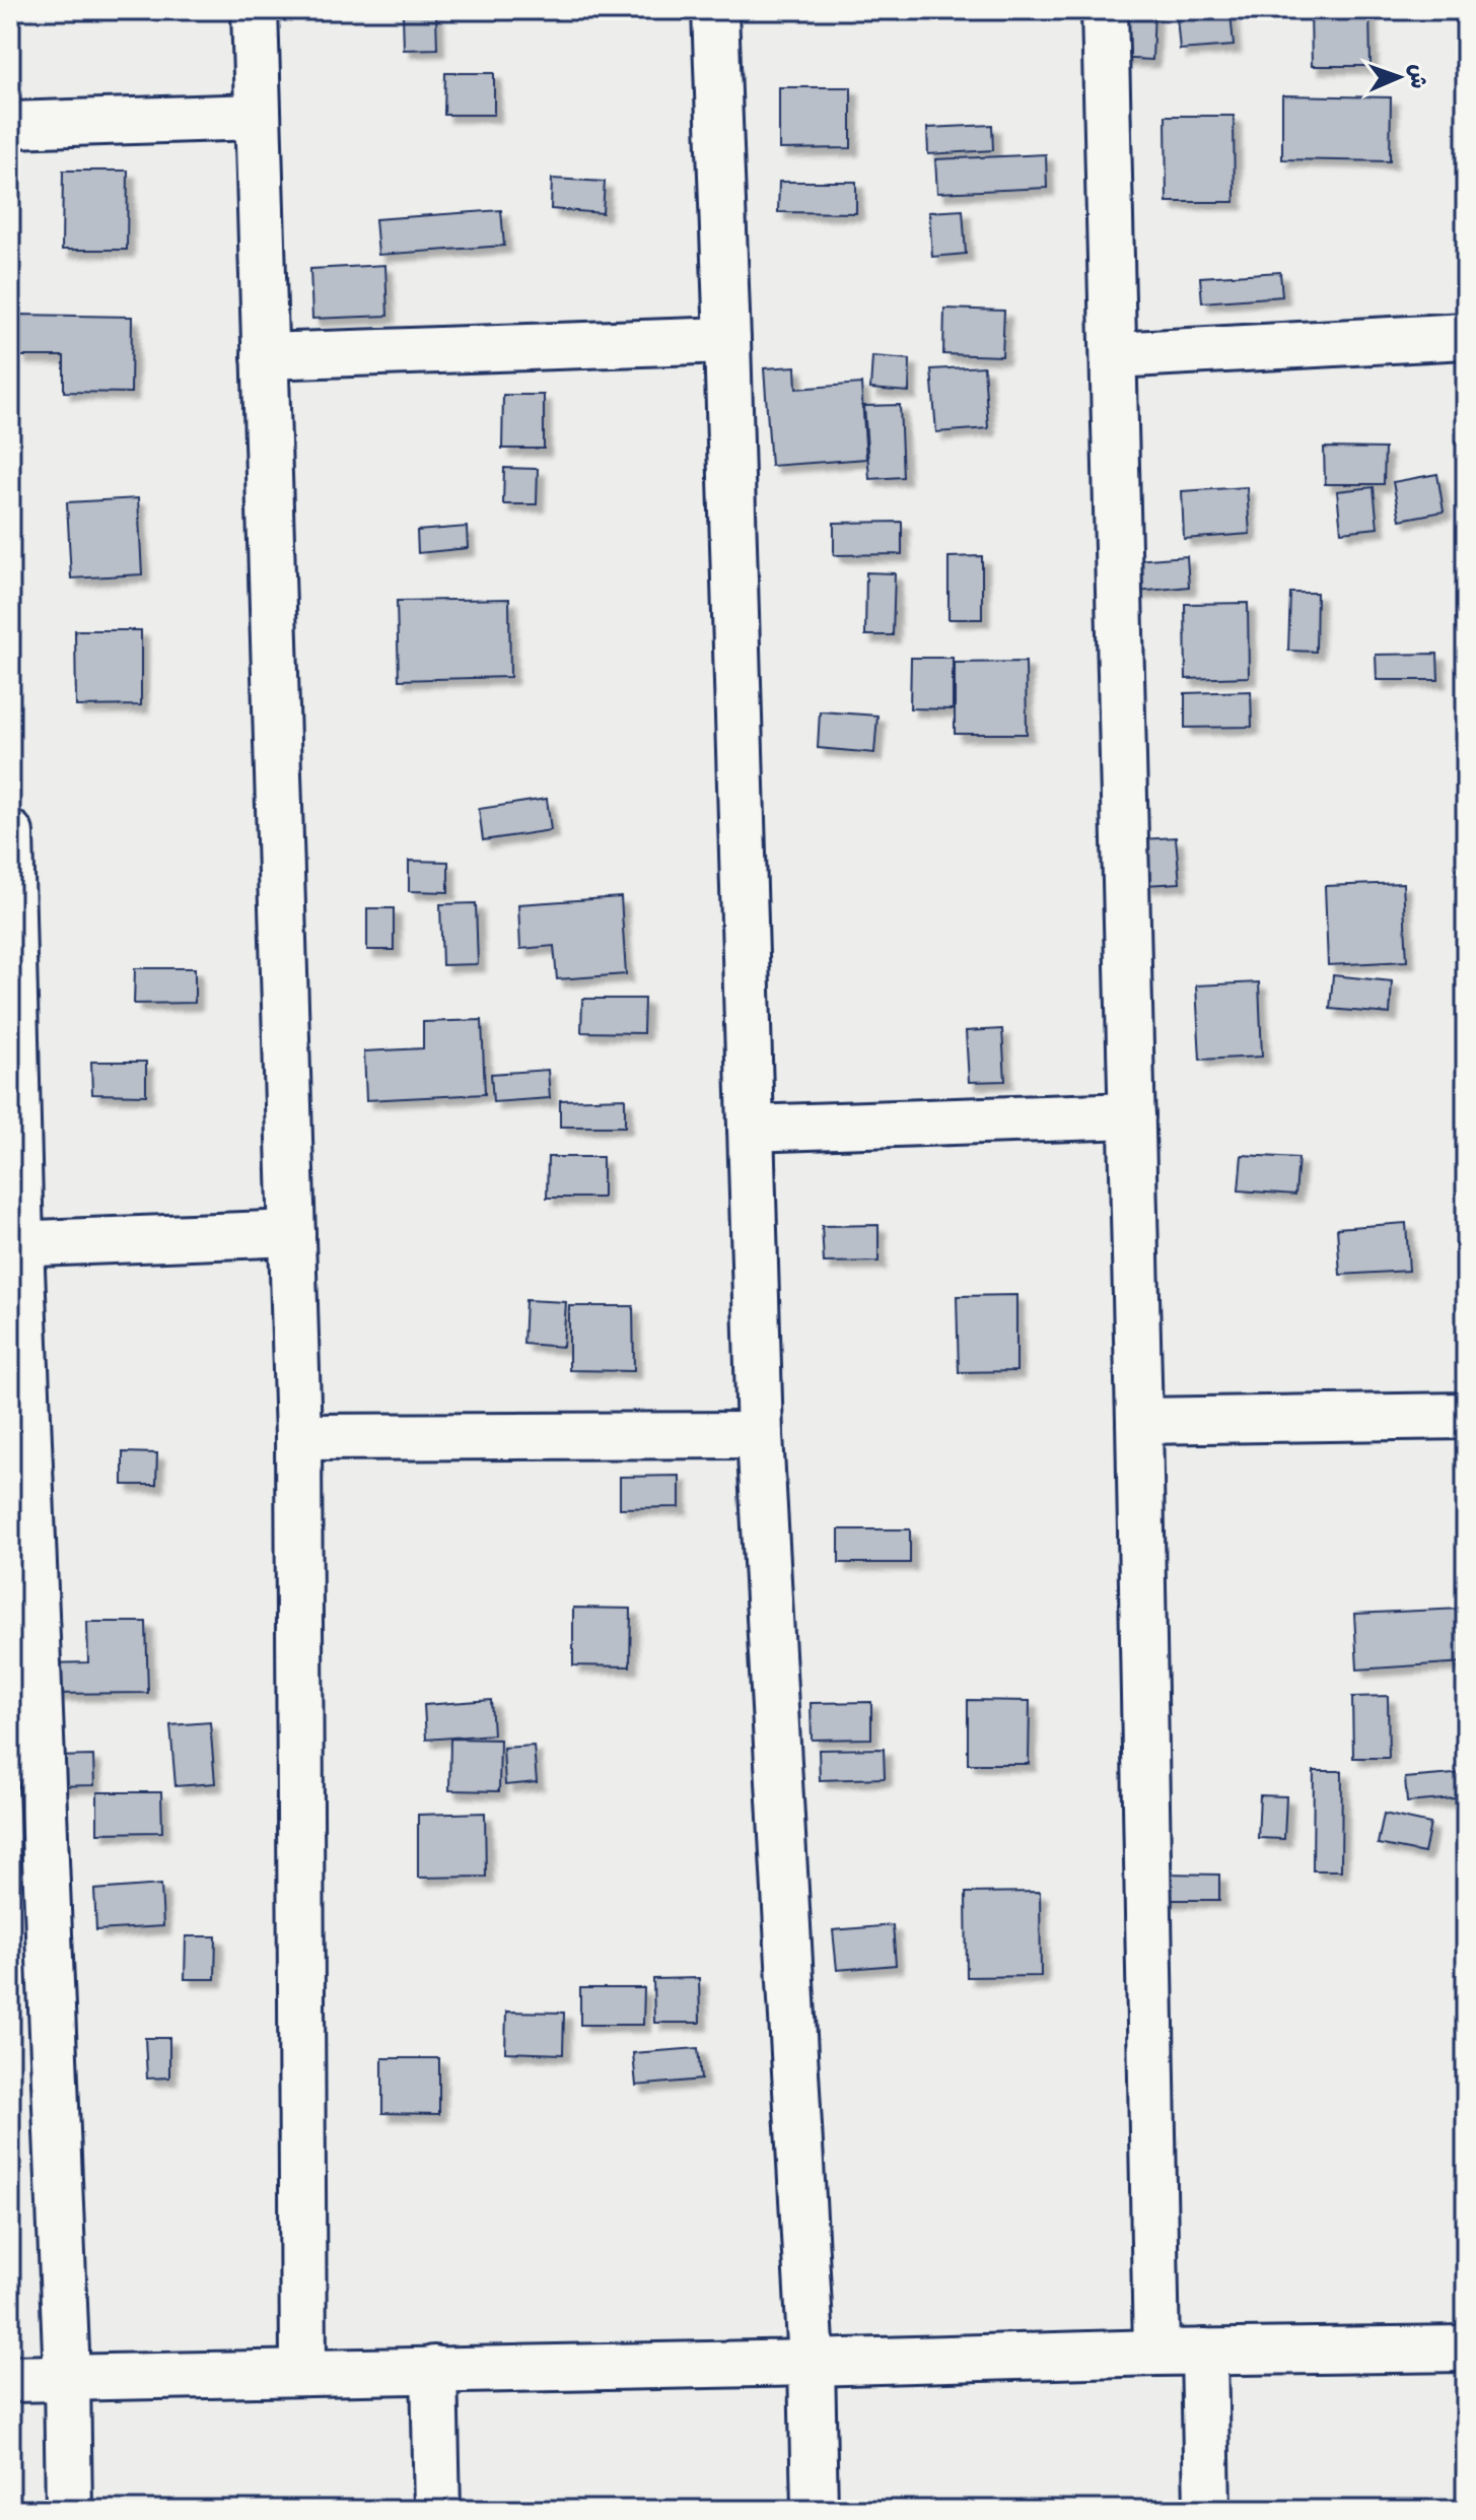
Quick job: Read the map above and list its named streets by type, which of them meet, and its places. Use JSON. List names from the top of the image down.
{
  "north": "right"
}
